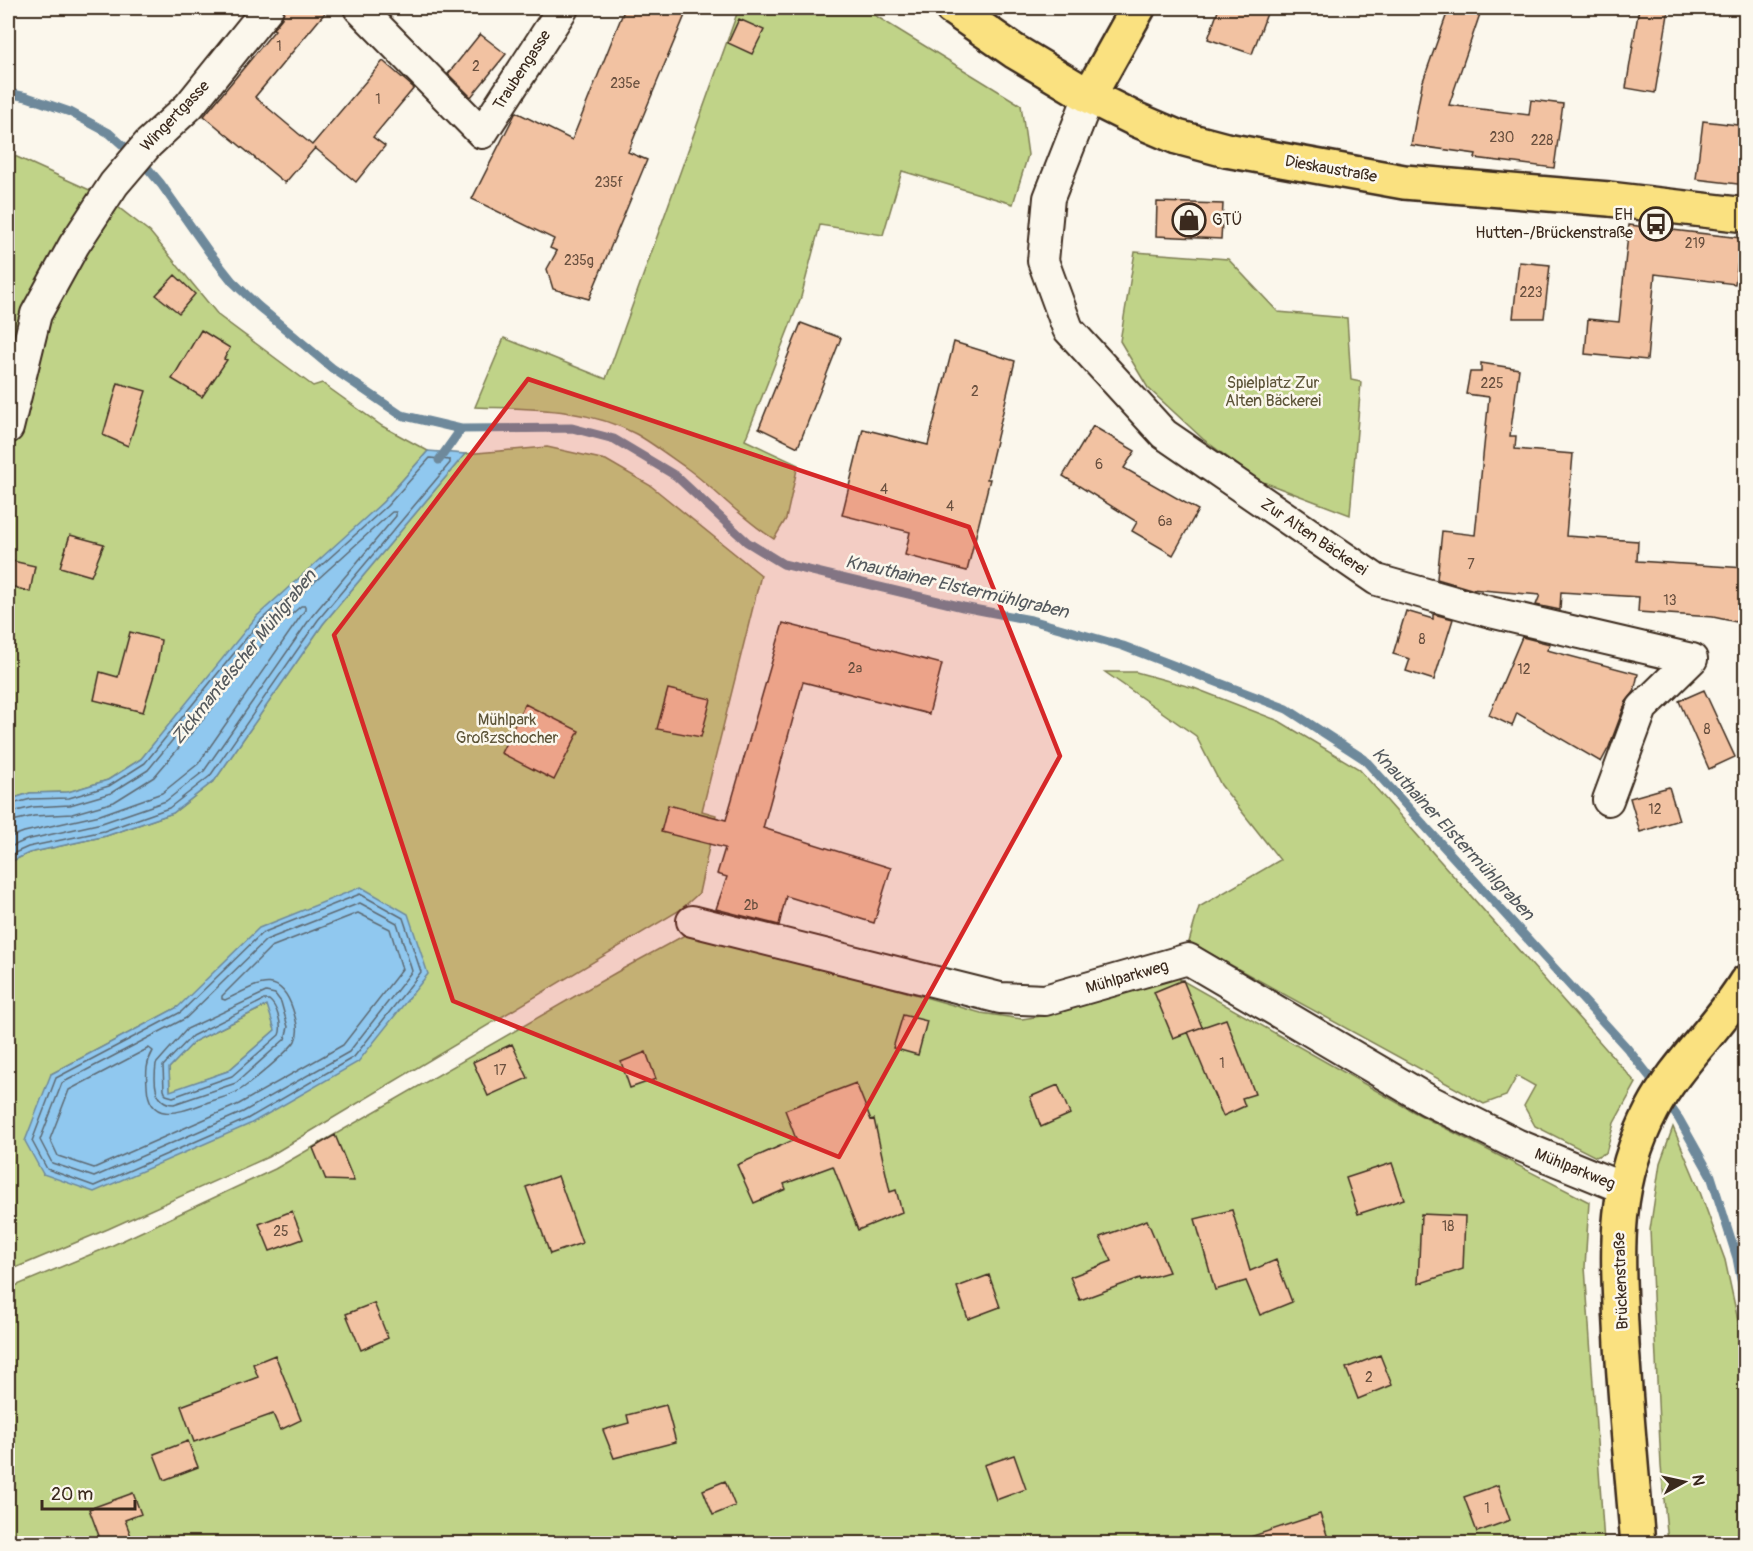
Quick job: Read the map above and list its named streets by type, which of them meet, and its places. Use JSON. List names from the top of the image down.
{
  "streets": {
    "main road": ["Dieskaustraße", "Brückenstraße"],
    "street": [
      "Traubengasse",
      "Wingertgasse",
      "Zur Alten Bäckerei",
      "Mühlparkweg"
    ]
  },
  "crossings": [
    ["Dieskaustraße", "Zur Alten Bäckerei"],
    ["Mühlparkweg", "Brückenstraße"]
  ],
  "water": ["Knauthainer Elstermühlgraben", "Zickmantelscher Mühlgraben"],
  "parks": ["Spielplatz Zur Alten Bäckerei", "Mühlpark Großzschocher"],
  "places": {
    "shop": ["GTÜ"],
    "bus stop": ["EH Hutten-/Brückenstraße"]
  },
  "house_numbers": [
    "1",
    "2",
    "235e",
    "1",
    "230",
    "228",
    "235f",
    "219",
    "235g",
    "223",
    "225",
    "2",
    "6",
    "4",
    "4",
    "6a",
    "7",
    "13",
    "8",
    "2a",
    "12",
    "8",
    "12",
    "2b",
    "1",
    "17",
    "18",
    "25",
    "2",
    "1"
  ],
  "scale_bar": "20 m",
  "north": "right"
}
